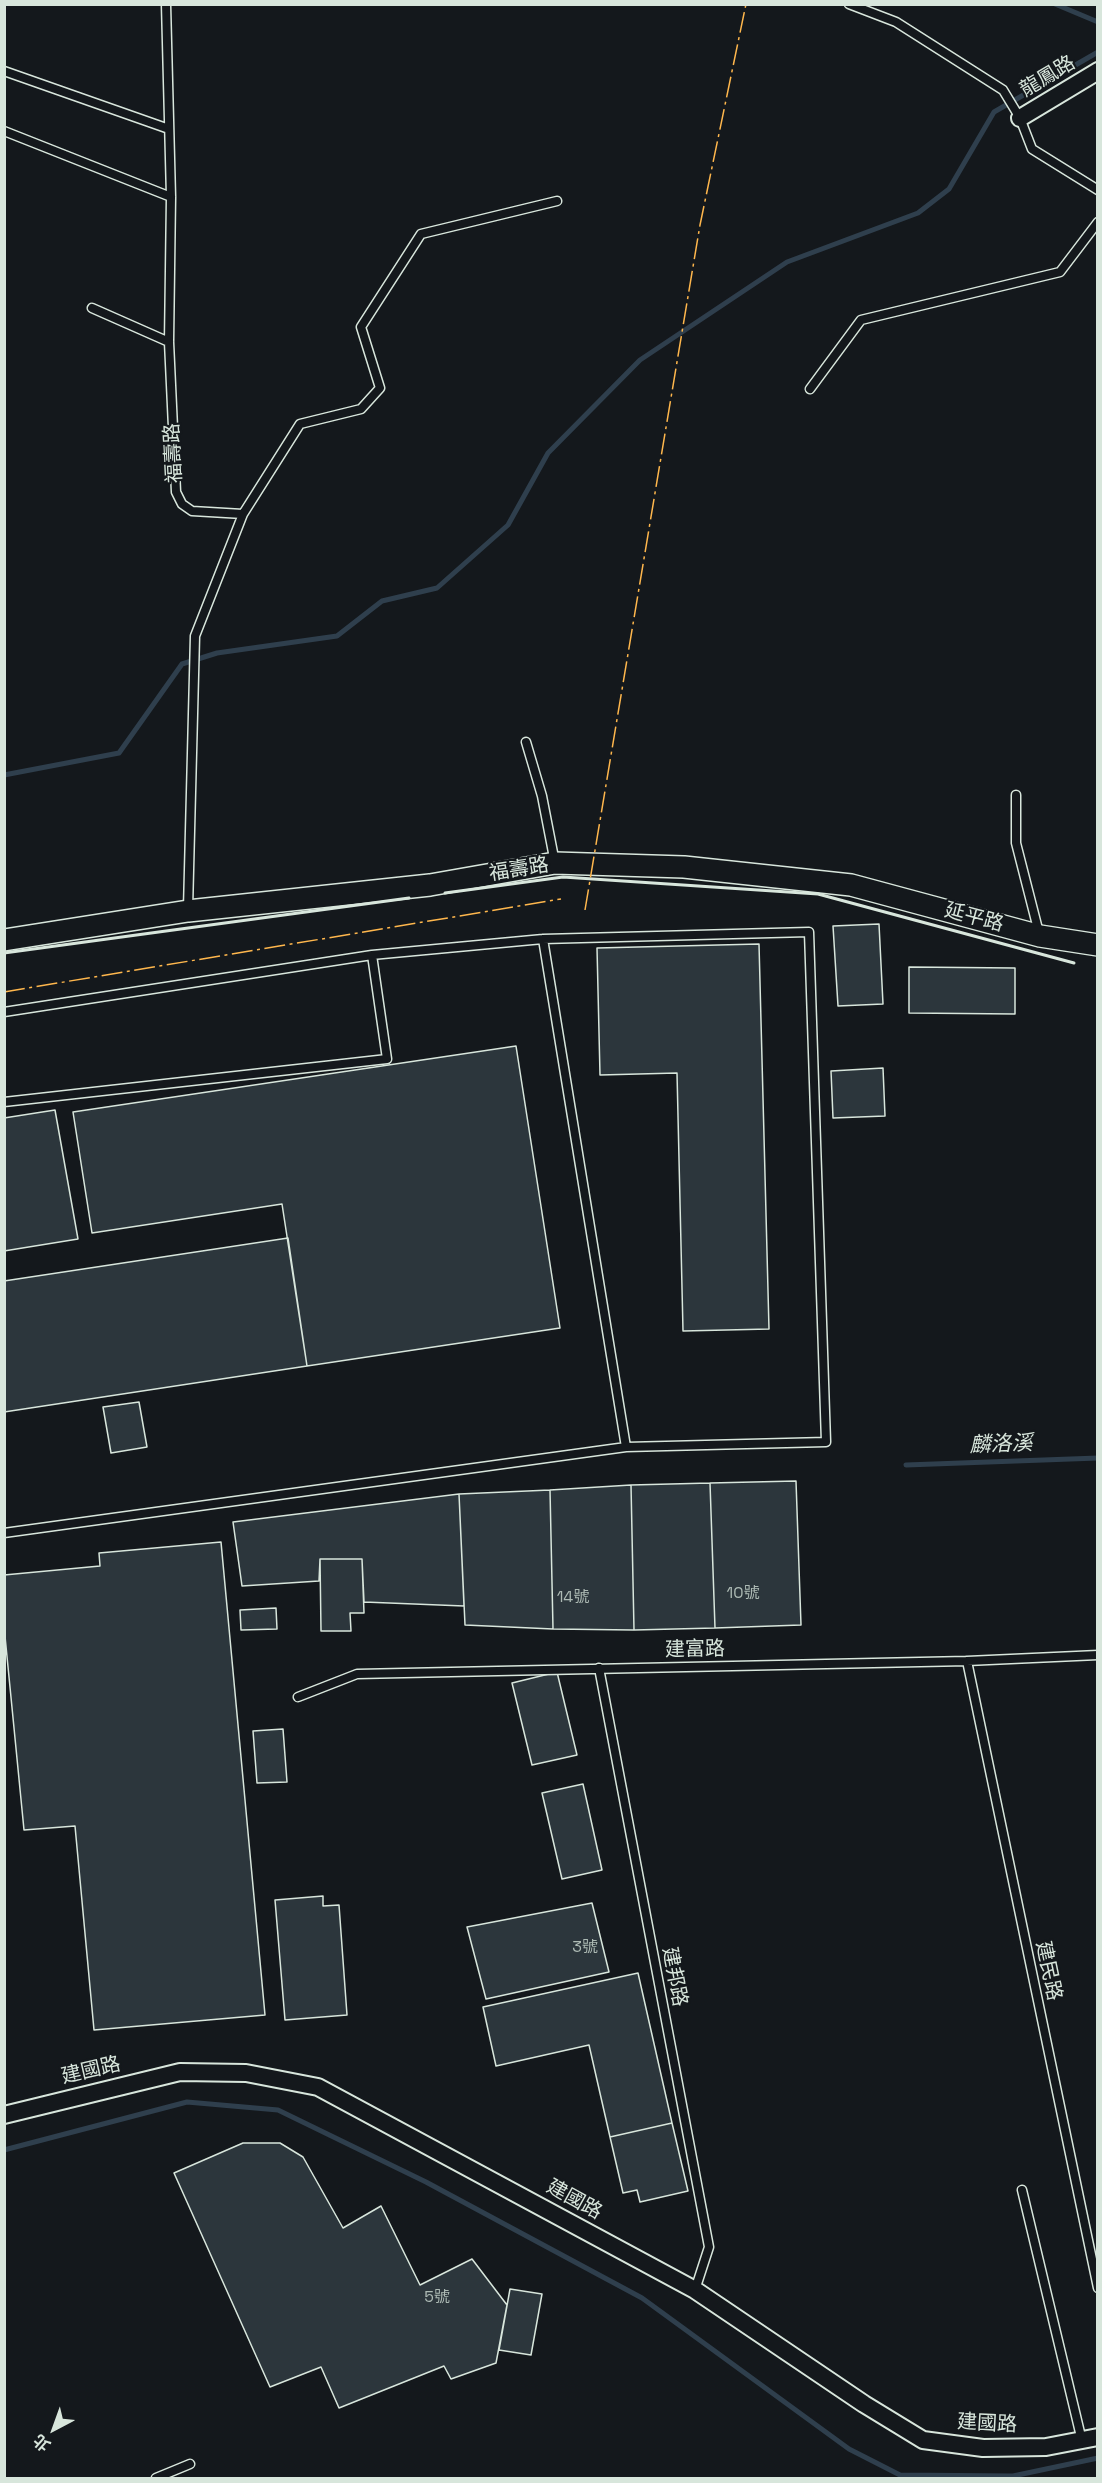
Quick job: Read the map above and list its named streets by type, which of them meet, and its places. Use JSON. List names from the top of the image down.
{
  "streets": {
    "street": [
      "龍鳳路",
      "福壽路",
      "延平路",
      "建國路"
    ],
    "lane": ["建富路", "建民路", "建邦路"]
  },
  "crossings": [
    ["福壽路", "延平路"],
    ["建富路", "建民路"],
    ["建富路", "建邦路"],
    ["建邦路", "建國路"]
  ],
  "water": ["麟洛溪"],
  "house_numbers": [
    "10號",
    "14號",
    "3號",
    "5號"
  ],
  "north": "bottom left"
}
